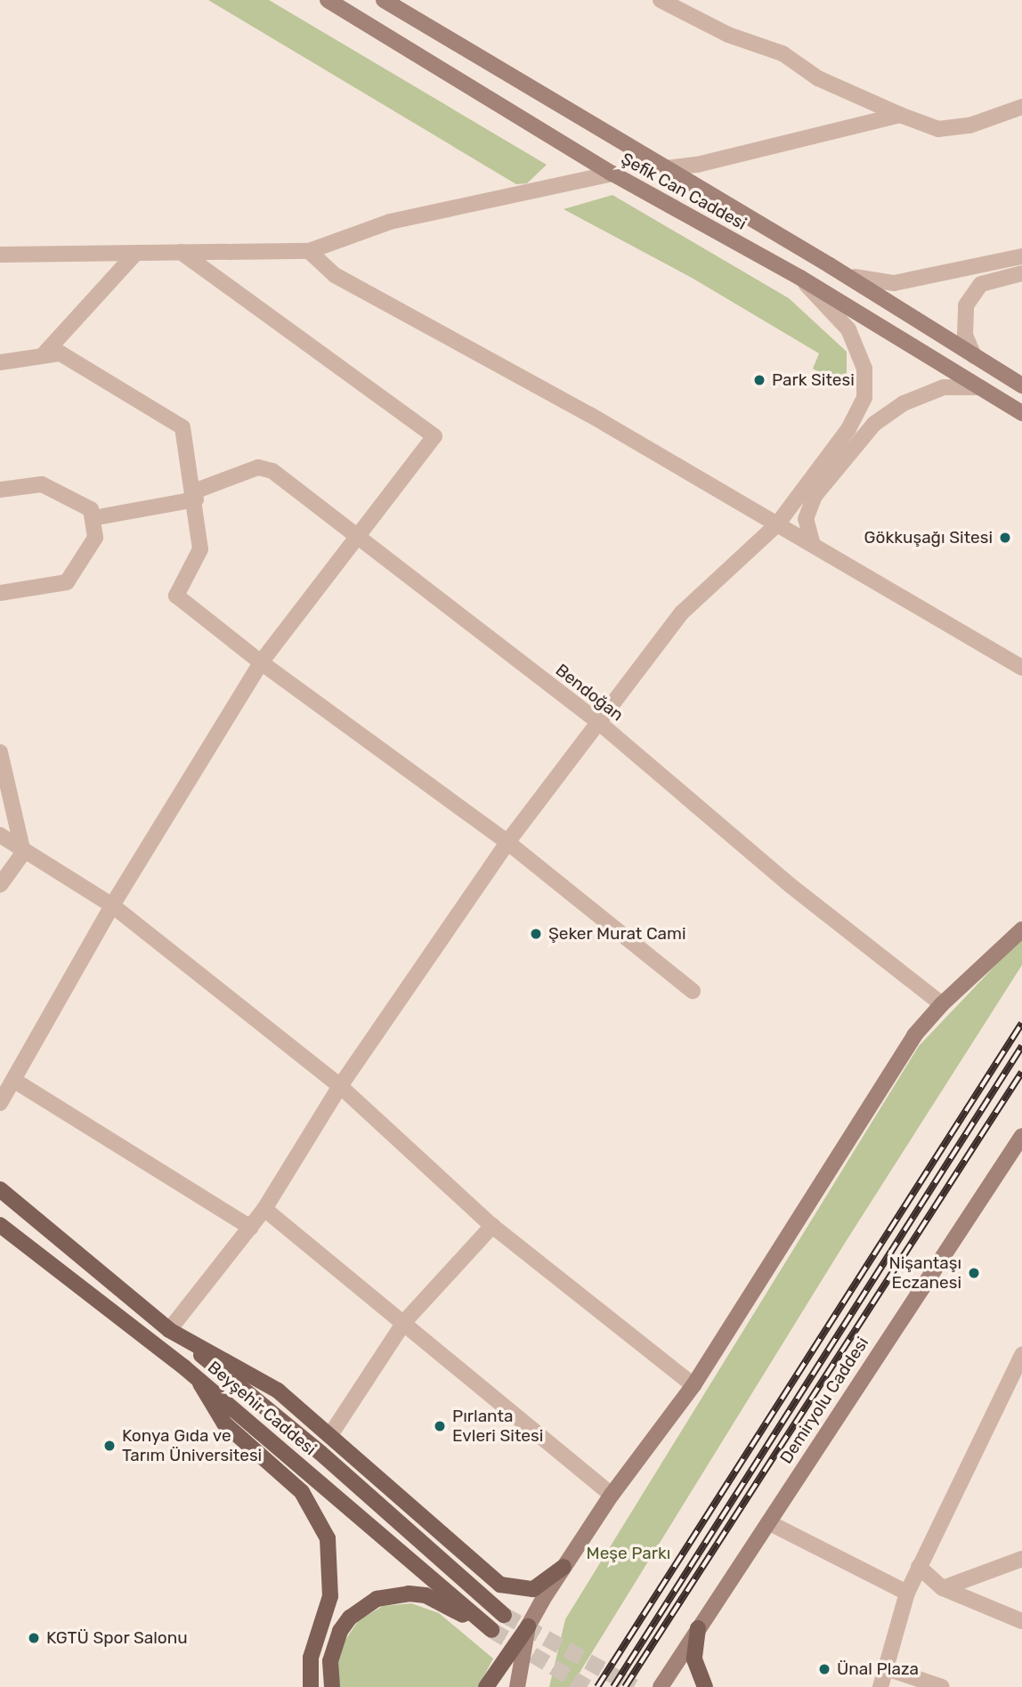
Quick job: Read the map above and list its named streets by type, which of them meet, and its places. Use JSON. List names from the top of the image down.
{
  "streets": {
    "main road": ["Şefik Can Caddesi", "Demiryolu Caddesi", "Beyşehir Caddesi"],
    "street": ["Bendoğan"]
  },
  "parks": ["Meşe Parkı"],
  "places": [
    "Park Sitesi",
    "Gökkuşağı Sitesi",
    "Şeker Murat Cami",
    "Nişantaşı Eczanesi",
    "Pırlanta Evleri Sitesi",
    "Konya Gıda ve Tarım Üniversitesi",
    "KGTÜ Spor Salonu",
    "Ünal Plaza"
  ]
}
